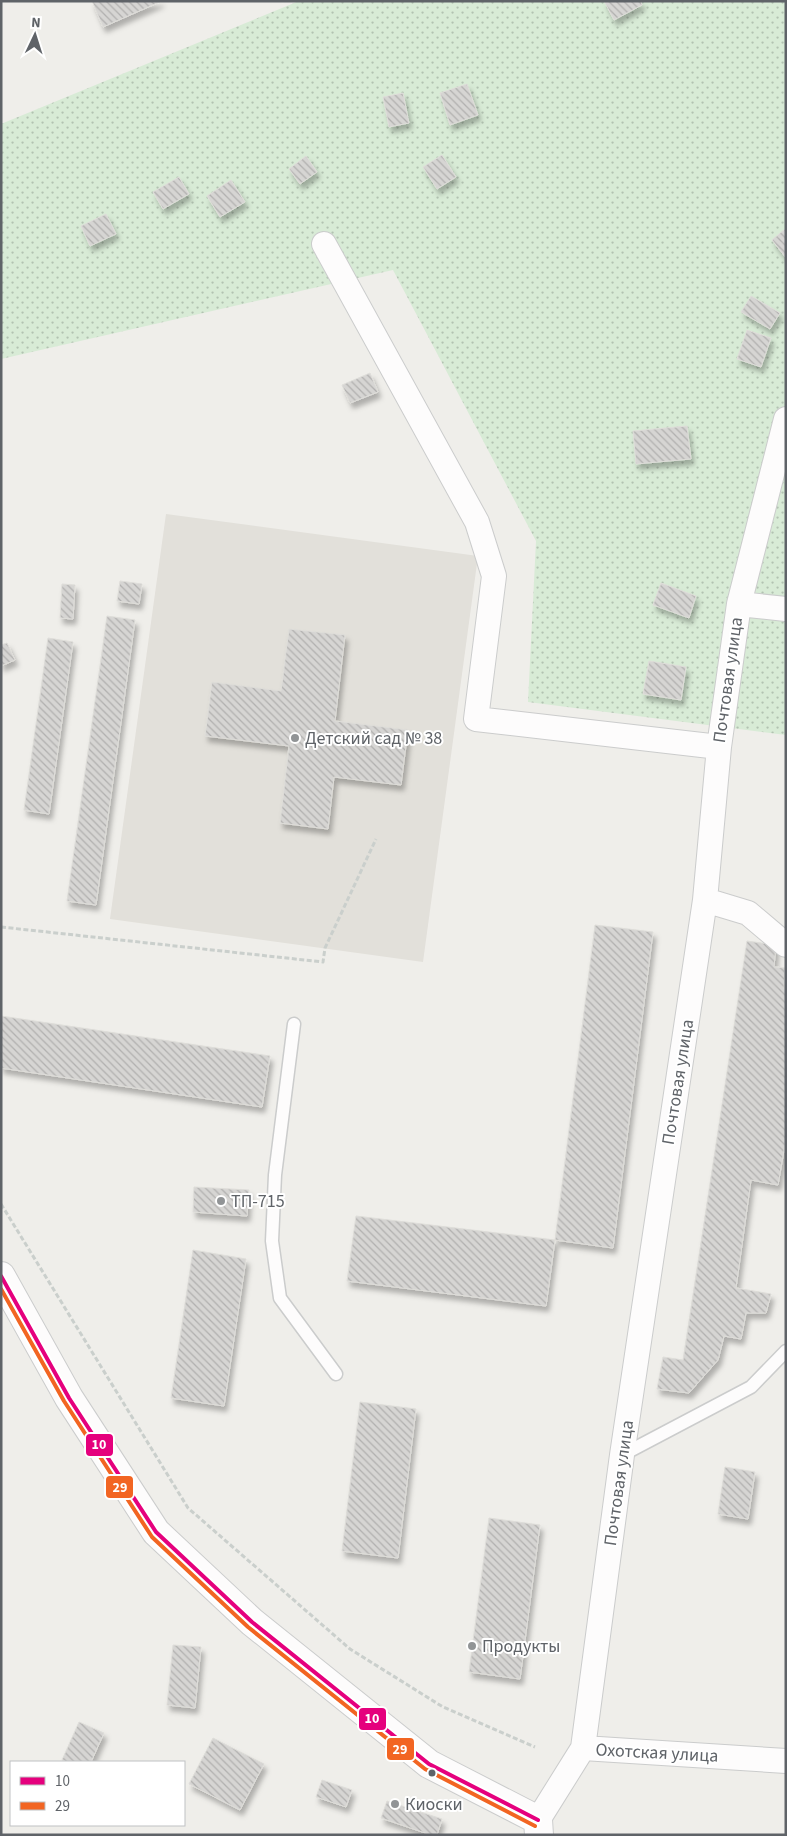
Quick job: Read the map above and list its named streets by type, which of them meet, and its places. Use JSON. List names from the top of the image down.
{
  "streets": {
    "street": ["Почтовая улица", "Охотская улица"]
  },
  "crossings": [
    ["Почтовая улица", "Охотская улица"]
  ],
  "places": [
    "Детский сад № 38",
    "ТП-715",
    "Продукты",
    "Киоски"
  ],
  "lines": ["transit line 10", "transit line 29"],
  "legend": ["10", "29"],
  "north": "top"
}
